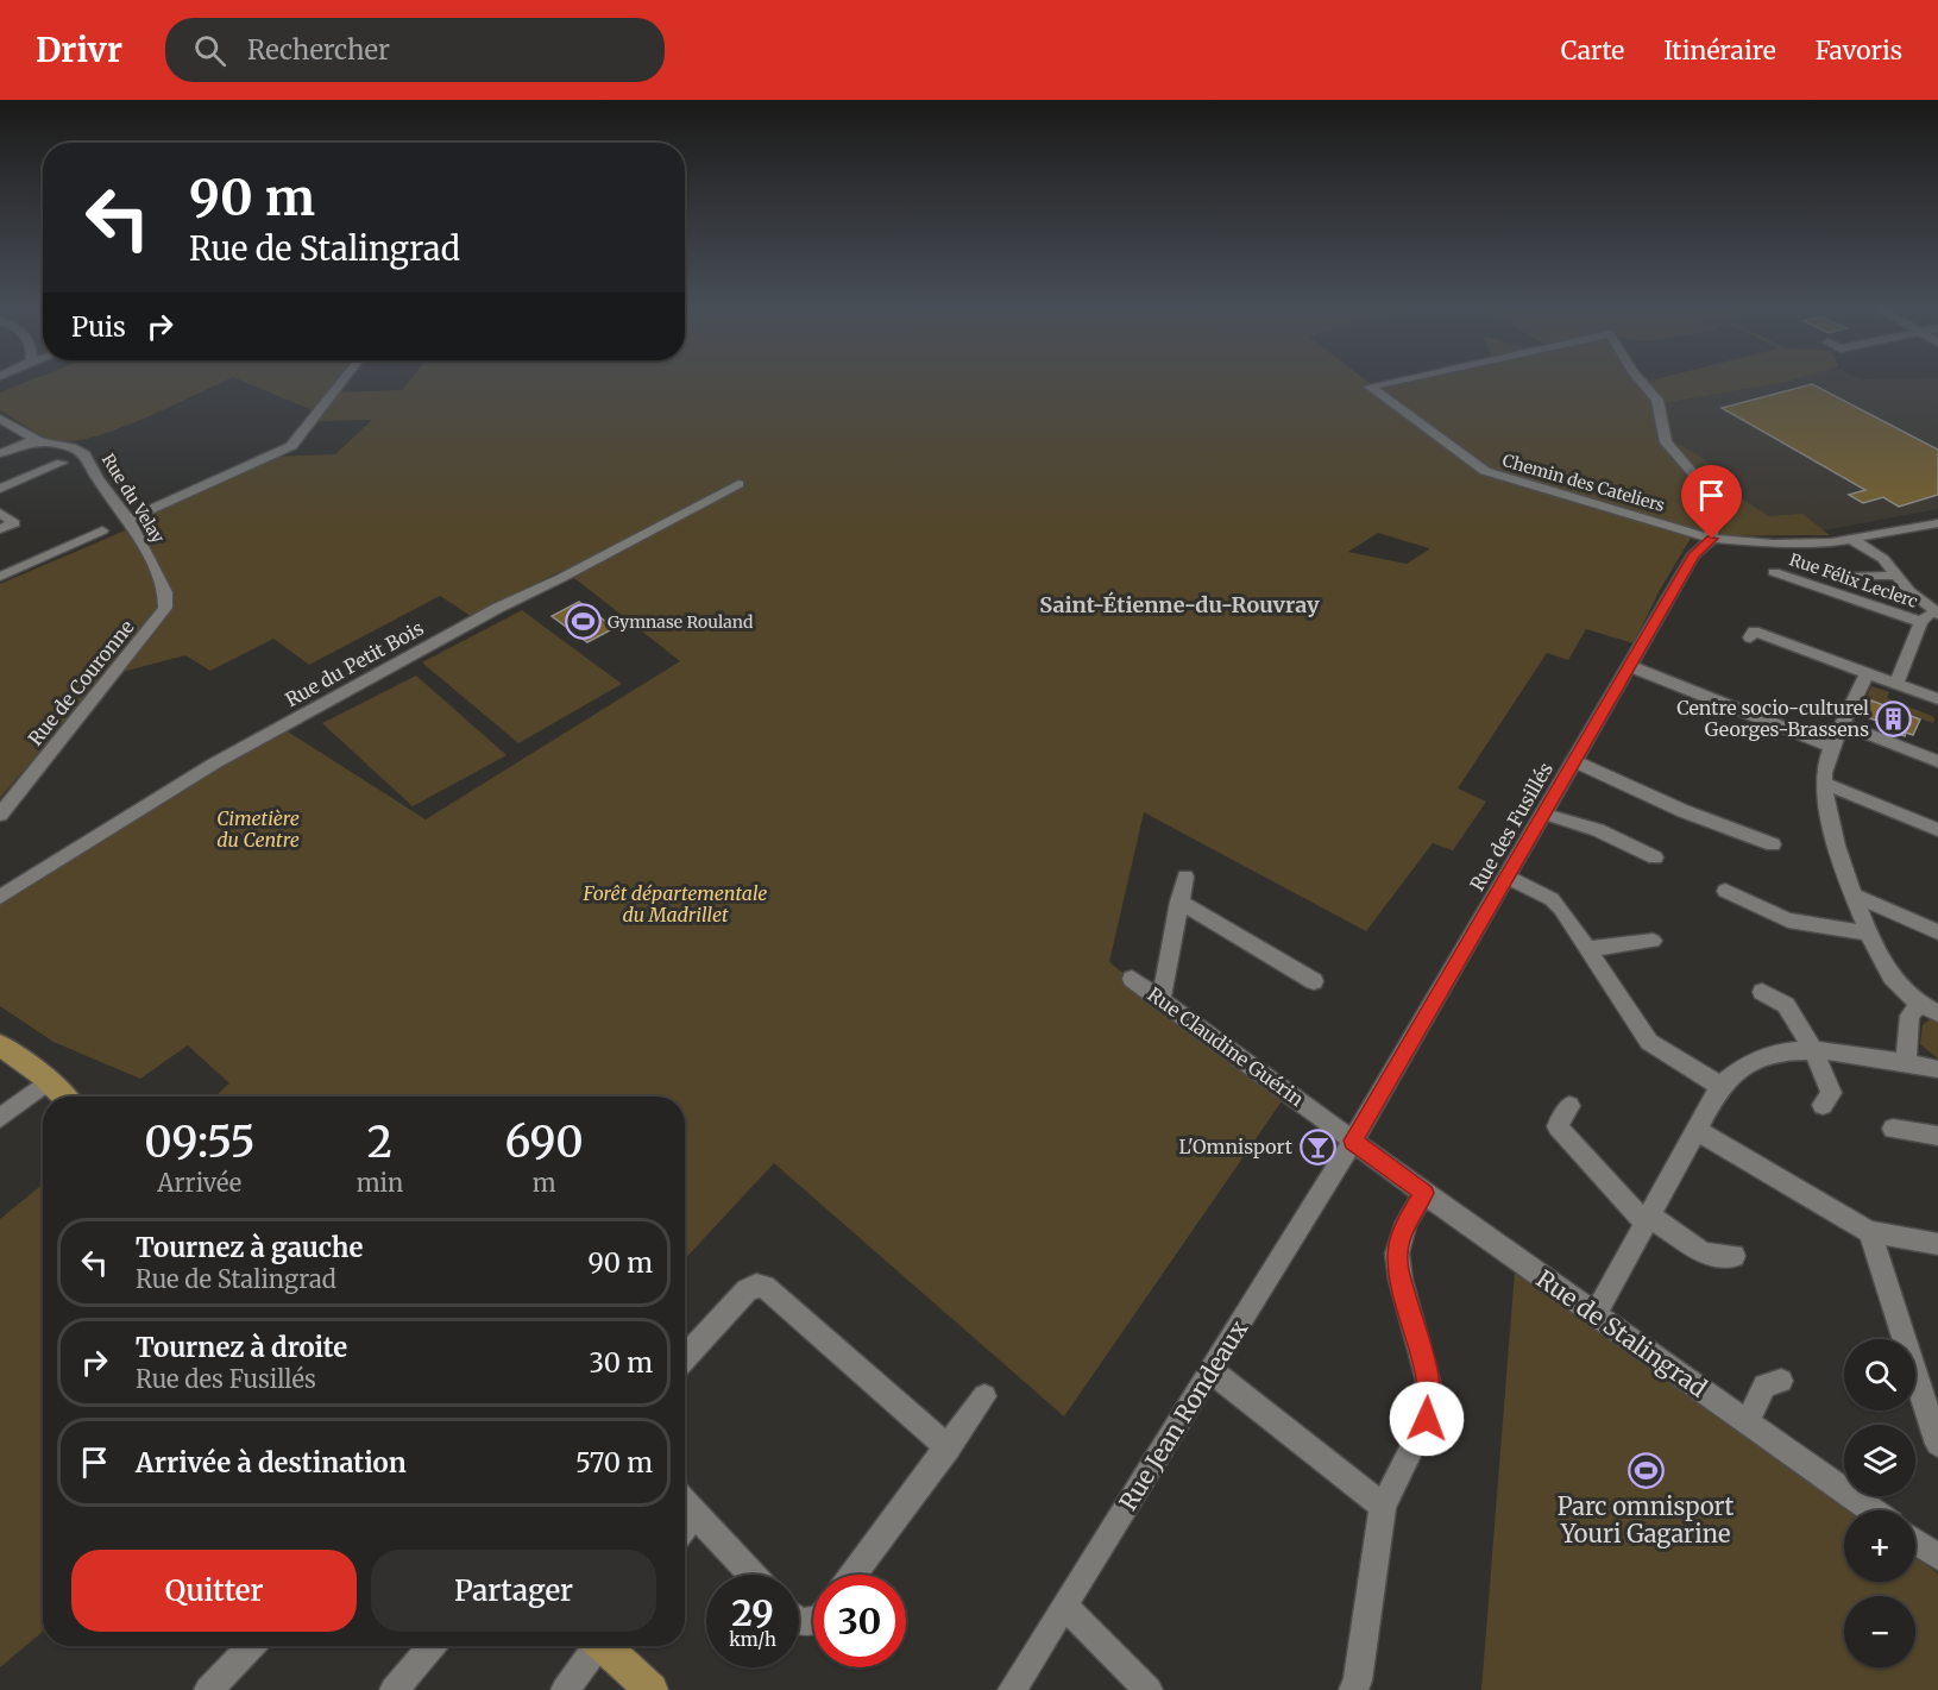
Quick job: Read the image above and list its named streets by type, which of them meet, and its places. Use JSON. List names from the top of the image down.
{
  "streets": {
    "street": [
      "Chemin des Cateliers",
      "Rue du Velay",
      "Rue Félix Leclerc",
      "Rue du Petit Bois",
      "Rue de Couronne",
      "Rue des Fusillés",
      "Rue Claudine Guérin",
      "Rue de Stalingrad",
      "Rue Jean Rondeaux"
    ]
  },
  "crossings": [
    ["Chemin des Cateliers", "Rue des Fusillés"],
    ["Rue du Velay", "Rue de Couronne"],
    ["Rue des Fusillés", "Rue Claudine Guérin"],
    ["Rue des Fusillés", "Rue de Stalingrad"],
    ["Rue des Fusillés", "Rue Jean Rondeaux"],
    ["Rue Claudine Guérin", "Rue de Stalingrad"],
    ["Rue Claudine Guérin", "Rue Jean Rondeaux"],
    ["Rue de Stalingrad", "Rue Jean Rondeaux"]
  ],
  "districts": ["Saint-Étienne-du-Rouvray"],
  "parks": ["Cimetière du Centre", "Forêt départementale du Madrillet"],
  "places": {
    "sports": ["Gymnase Rouland", "Parc omnisport Youri Gagarine"],
    "building": ["Centre socio-culturel Georges-Brassens"],
    "bar": ["L'Omnisport"]
  },
  "page": {
    "header": "Drivr",
    "search": "Rechercher",
    "nav": ["Carte", "Itinéraire", "Favoris"],
    "turn": ["90 m", "Rue de Stalingrad"],
    "then": "Puis",
    "eta": [
      "09:55",
      "Arrivée",
      "2",
      "min",
      "690",
      "m"
    ],
    "list": [
      {
        "name": "Tournez à gauche",
        "note": "Rue de Stalingrad",
        "value": "90 m"
      },
      {
        "name": "Tournez à droite",
        "note": "Rue des Fusillés",
        "value": "30 m"
      },
      {
        "name": "Arrivée à destination",
        "value": "570 m"
      }
    ],
    "map_buttons": ["+", "−"],
    "buttons": ["Quitter", "Partager"],
    "speed": "29 km/h",
    "limit": "30"
  }
}
